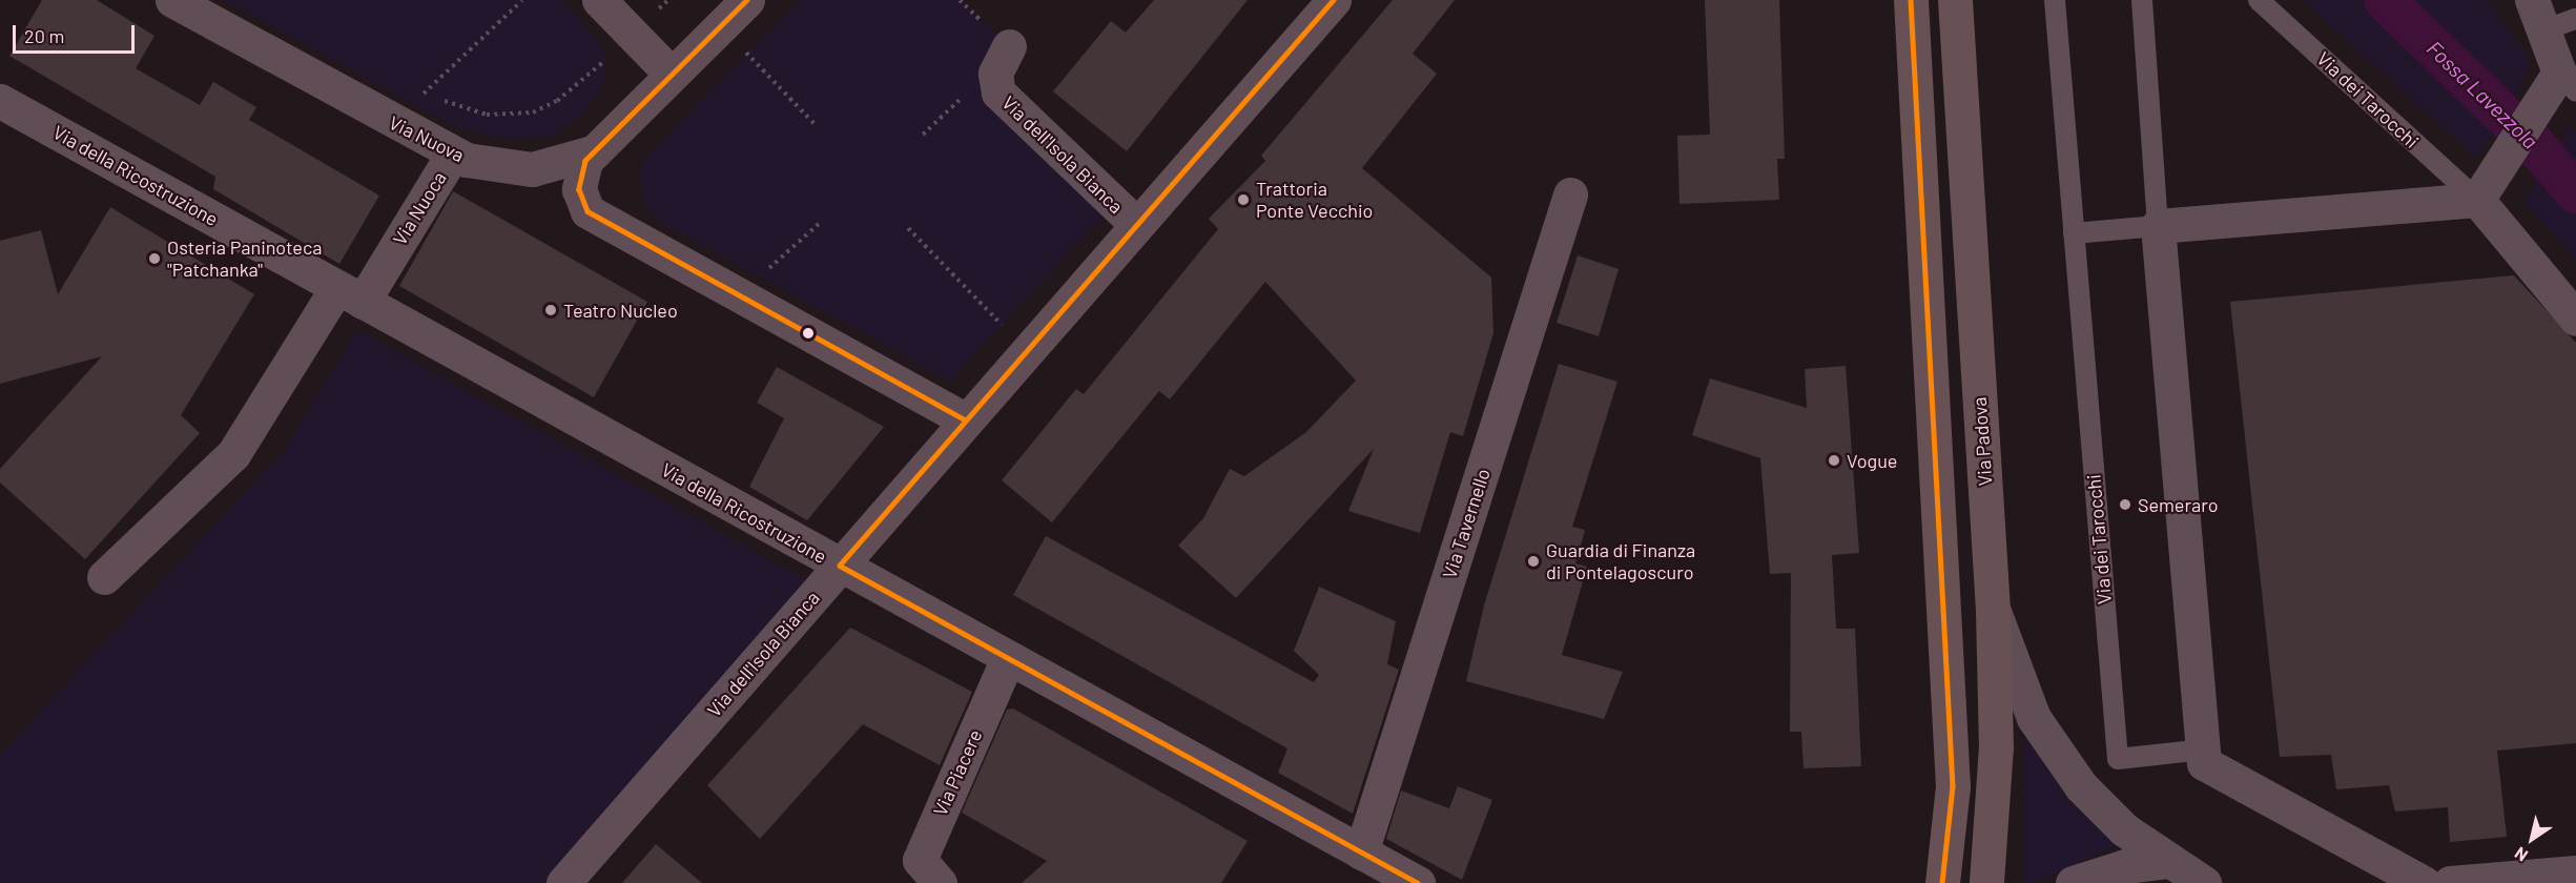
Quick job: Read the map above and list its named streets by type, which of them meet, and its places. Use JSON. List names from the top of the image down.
{
  "streets": {
    "main road": ["Via Padova"],
    "street": [
      "Via dei Tarocchi",
      "Via Nuova",
      "Via dell'Isola Bianca",
      "Via della Ricostruzione",
      "Via Nuoca",
      "Via Tavernello",
      "Via Piacere"
    ]
  },
  "crossings": [
    ["Via Nuova", "Via Nuoca"],
    ["Via dell'Isola Bianca", "Via della Ricostruzione"],
    ["Via della Ricostruzione", "Via Nuoca"],
    ["Via della Ricostruzione", "Via Tavernello"],
    ["Via della Ricostruzione", "Via Piacere"]
  ],
  "water": ["Fossa Lavezzola"],
  "places": [
    "Trattoria Ponte Vecchio",
    "Osteria Paninoteca \"Patchanka\"",
    "Teatro Nucleo",
    "Vogue",
    "Semeraro",
    "Guardia di Finanza di Pontelagoscuro"
  ],
  "scale_bar": "20 m",
  "north": "bottom left"
}
